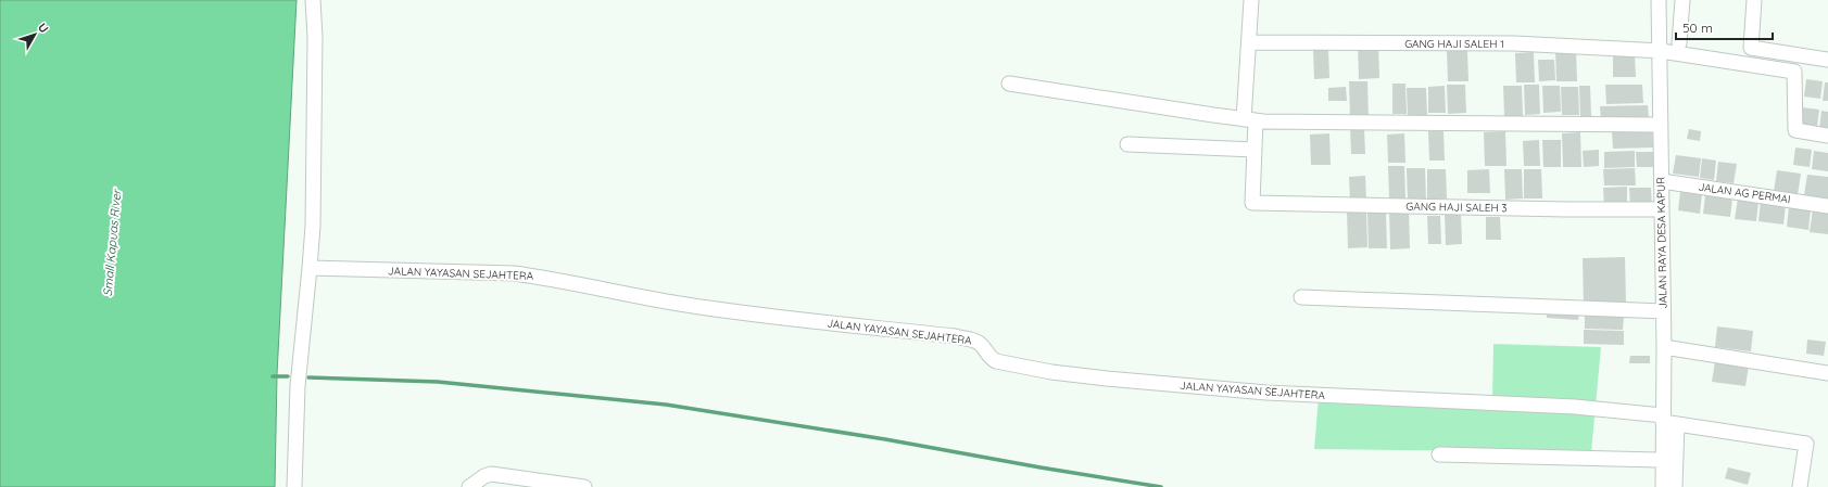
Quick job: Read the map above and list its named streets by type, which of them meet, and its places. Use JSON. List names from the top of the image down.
{
  "streets": {
    "street": [
      "GANG HAJI SALEH 1",
      "JALAN AG PERMAI",
      "GANG HAJI SALEH 3",
      "JALAN RAYA DESA KAPUR",
      "JALAN YAYASAN SEJAHTERA"
    ]
  },
  "crossings": [
    ["GANG HAJI SALEH 1", "JALAN RAYA DESA KAPUR"],
    ["JALAN AG PERMAI", "JALAN RAYA DESA KAPUR"],
    ["GANG HAJI SALEH 3", "JALAN RAYA DESA KAPUR"],
    ["JALAN RAYA DESA KAPUR", "JALAN YAYASAN SEJAHTERA"]
  ],
  "water": ["Small Kapuas River"],
  "scale_bar": "50 m",
  "north": "top right"
}
